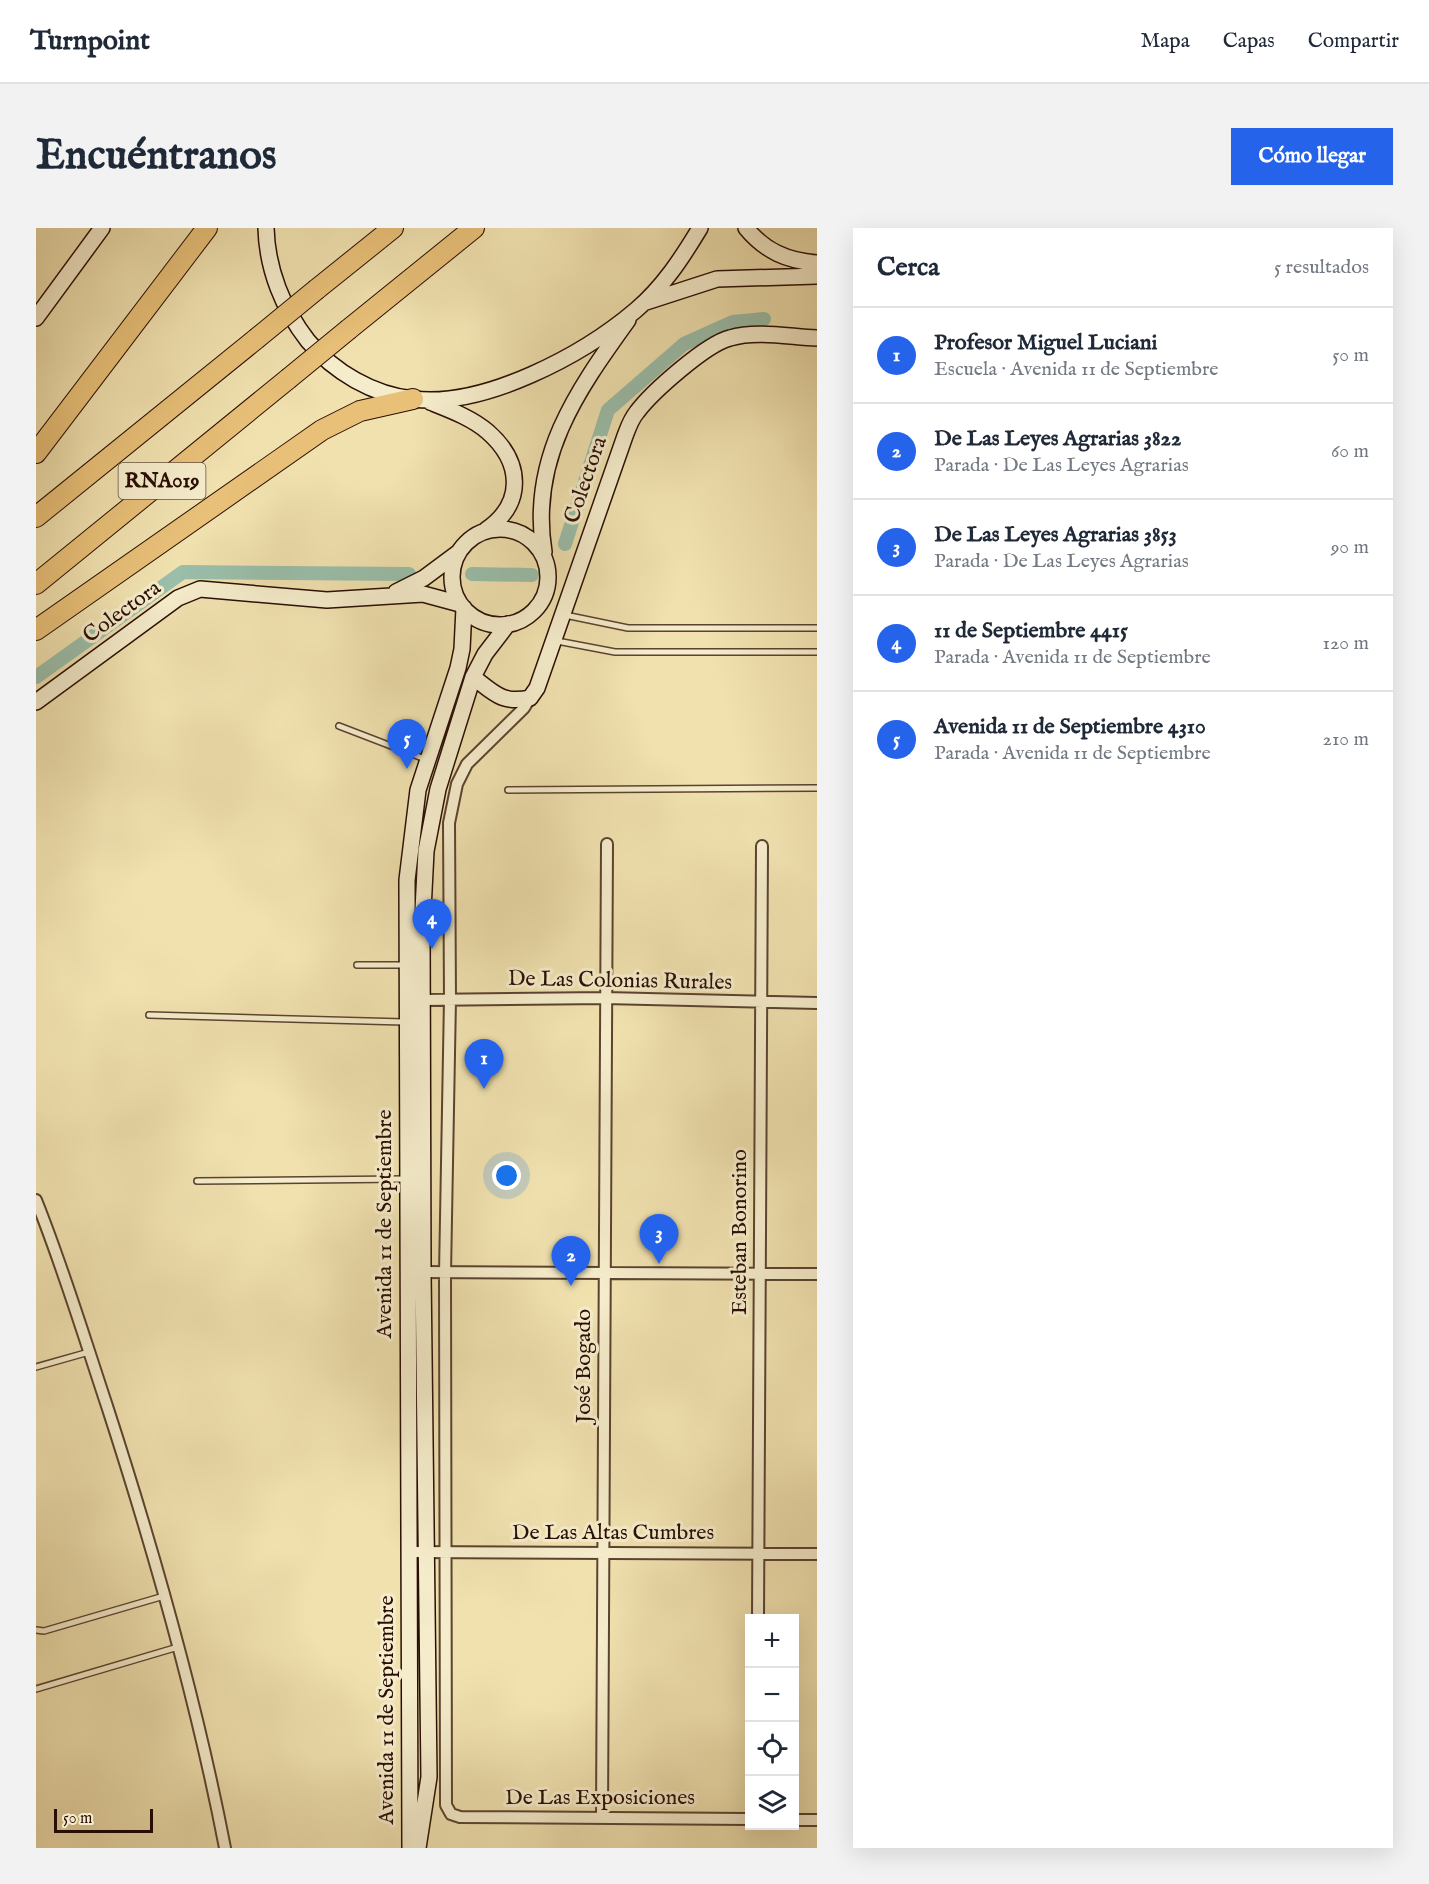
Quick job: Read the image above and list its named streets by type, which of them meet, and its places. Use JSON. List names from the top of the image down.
{
  "streets": {
    "highway": ["RNA019"],
    "main road": ["Colectora", "Avenida 11 de Septiembre"],
    "street": [
      "De Las Colonias Rurales",
      "Esteban Bonorino",
      "José Bogado",
      "De Las Altas Cumbres",
      "De Las Exposiciones"
    ]
  },
  "crossings": [
    ["Colectora", "Avenida 11 de Septiembre"],
    ["De Las Colonias Rurales", "Avenida 11 de Septiembre"],
    ["De Las Colonias Rurales", "Esteban Bonorino"],
    ["De Las Colonias Rurales", "José Bogado"],
    ["Avenida 11 de Septiembre", "De Las Altas Cumbres"],
    ["Esteban Bonorino", "De Las Altas Cumbres"],
    ["José Bogado", "De Las Altas Cumbres"],
    ["José Bogado", "De Las Exposiciones"],
    ["De Las Altas Cumbres", "De Las Exposiciones"]
  ],
  "scale_bar": "50 m",
  "page": {
    "header": "Turnpoint",
    "nav": ["Mapa", "Capas", "Compartir"],
    "buttons": "Cómo llegar",
    "title": "Encuéntranos",
    "heading": ["Cerca", "5 resultados"],
    "list": [
      {
        "mark": "1",
        "name": "Profesor Miguel Luciani",
        "note": "Escuela · Avenida 11 de Septiembre",
        "value": "50 m"
      },
      {
        "mark": "2",
        "name": "De Las Leyes Agrarias 3822",
        "note": "Parada · De Las Leyes Agrarias",
        "value": "60 m"
      },
      {
        "mark": "3",
        "name": "De Las Leyes Agrarias 3853",
        "note": "Parada · De Las Leyes Agrarias",
        "value": "90 m"
      },
      {
        "mark": "4",
        "name": "11 de Septiembre 4415",
        "note": "Parada · Avenida 11 de Septiembre",
        "value": "120 m"
      },
      {
        "mark": "5",
        "name": "Avenida 11 de Septiembre 4310",
        "note": "Parada · Avenida 11 de Septiembre",
        "value": "210 m"
      }
    ],
    "pins": [
      "5",
      "4",
      "1",
      "3",
      "2"
    ],
    "map_buttons": ["+", "−"],
    "scale": "50 m"
  }
}
